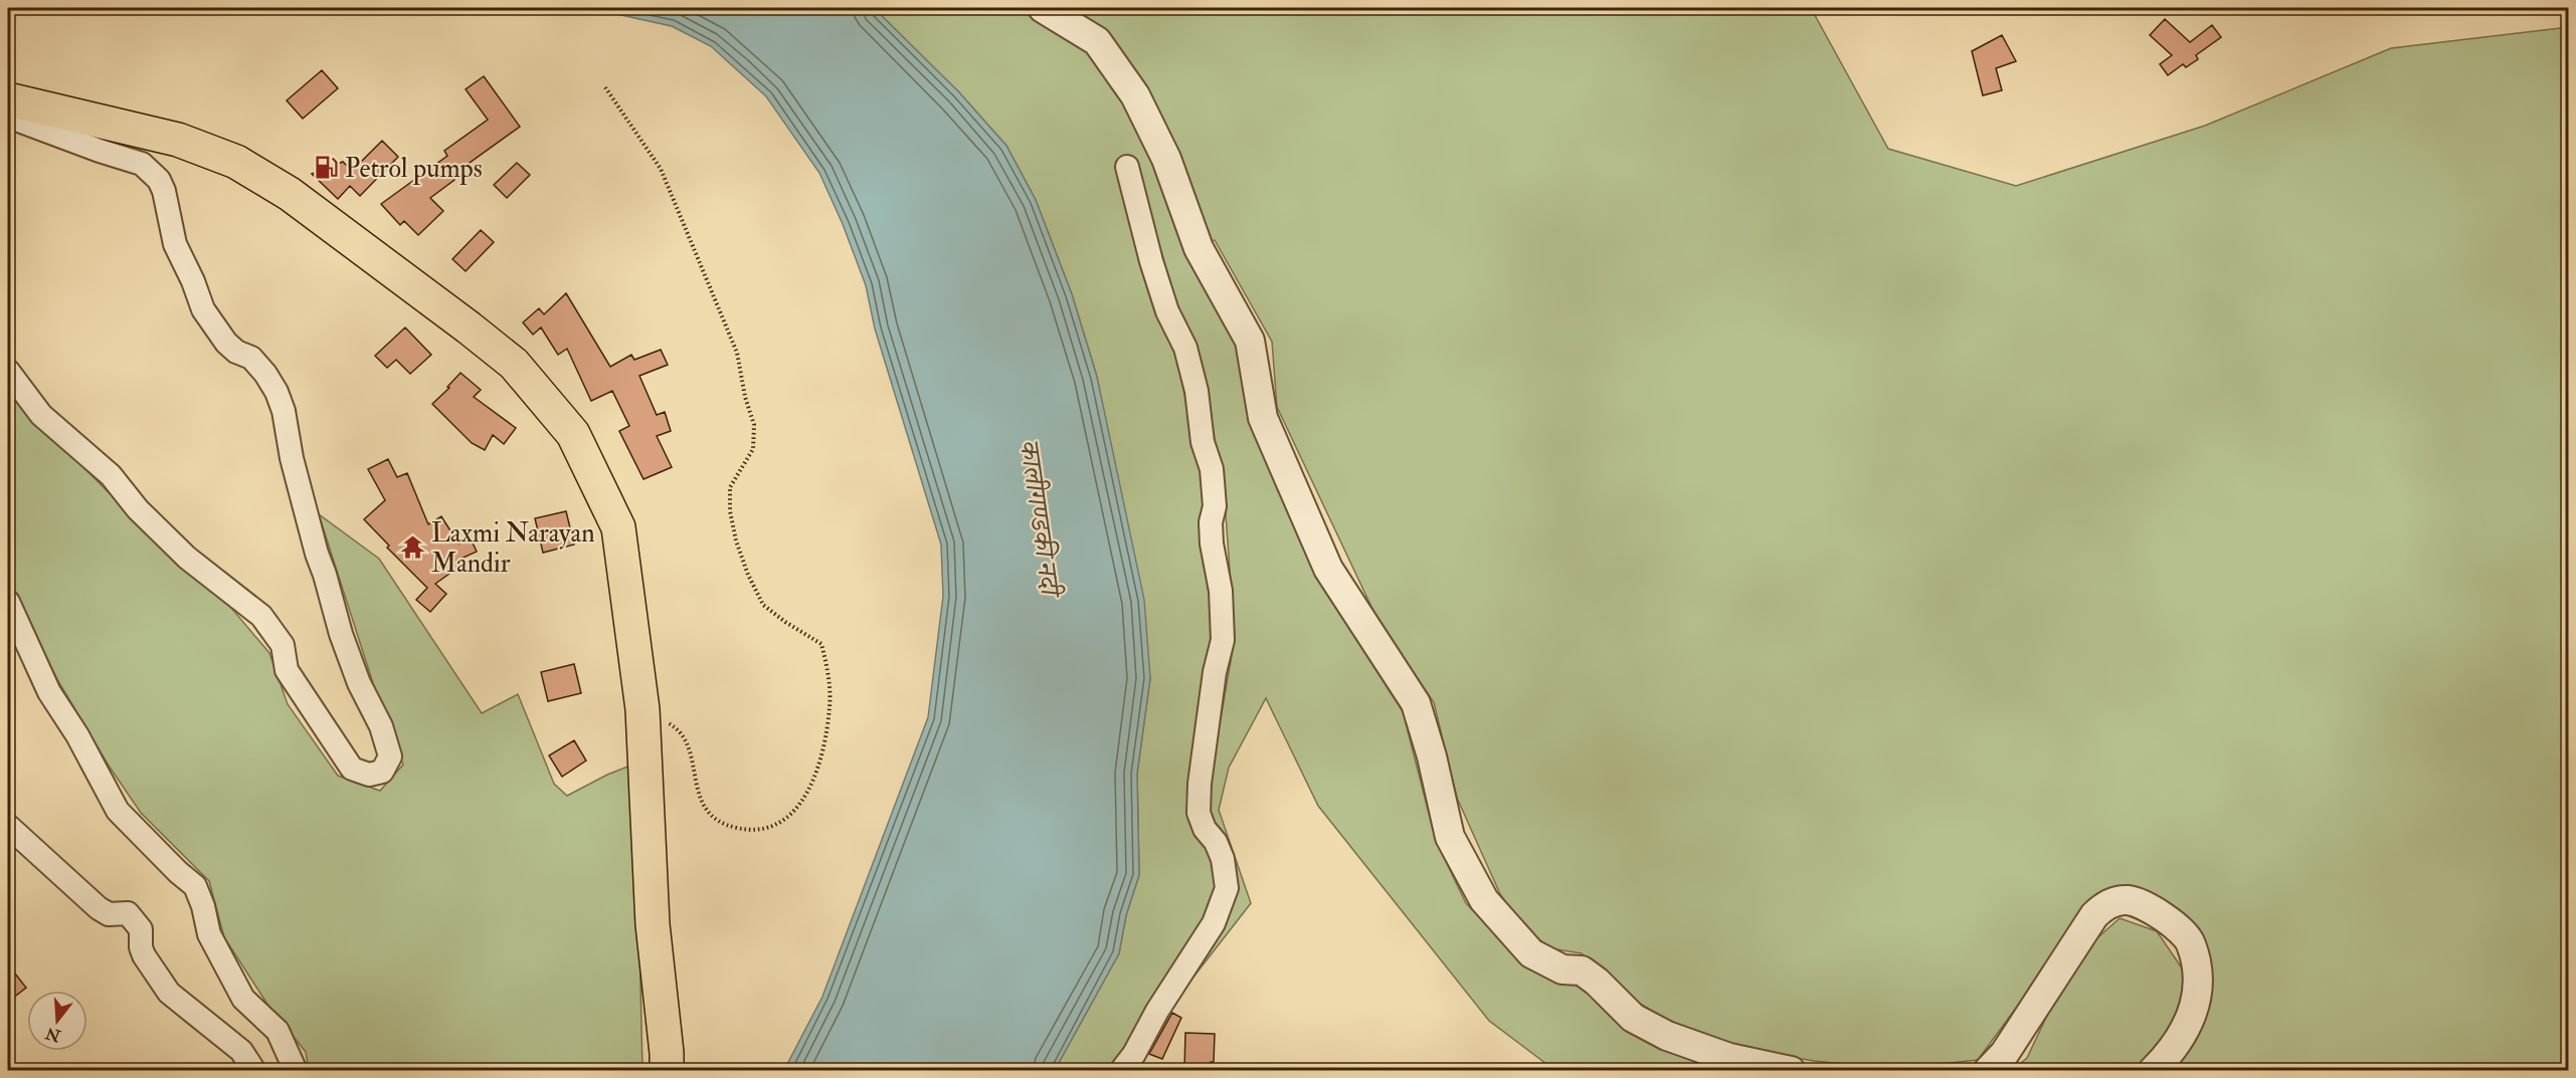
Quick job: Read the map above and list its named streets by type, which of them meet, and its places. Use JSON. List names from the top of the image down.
{
  "water": ["कालीगण्डकी नदी"],
  "places": {
    "fuel station": ["Petrol pumps"],
    "temple": ["Laxmi Narayan Mandir"]
  },
  "north": "bottom"
}
